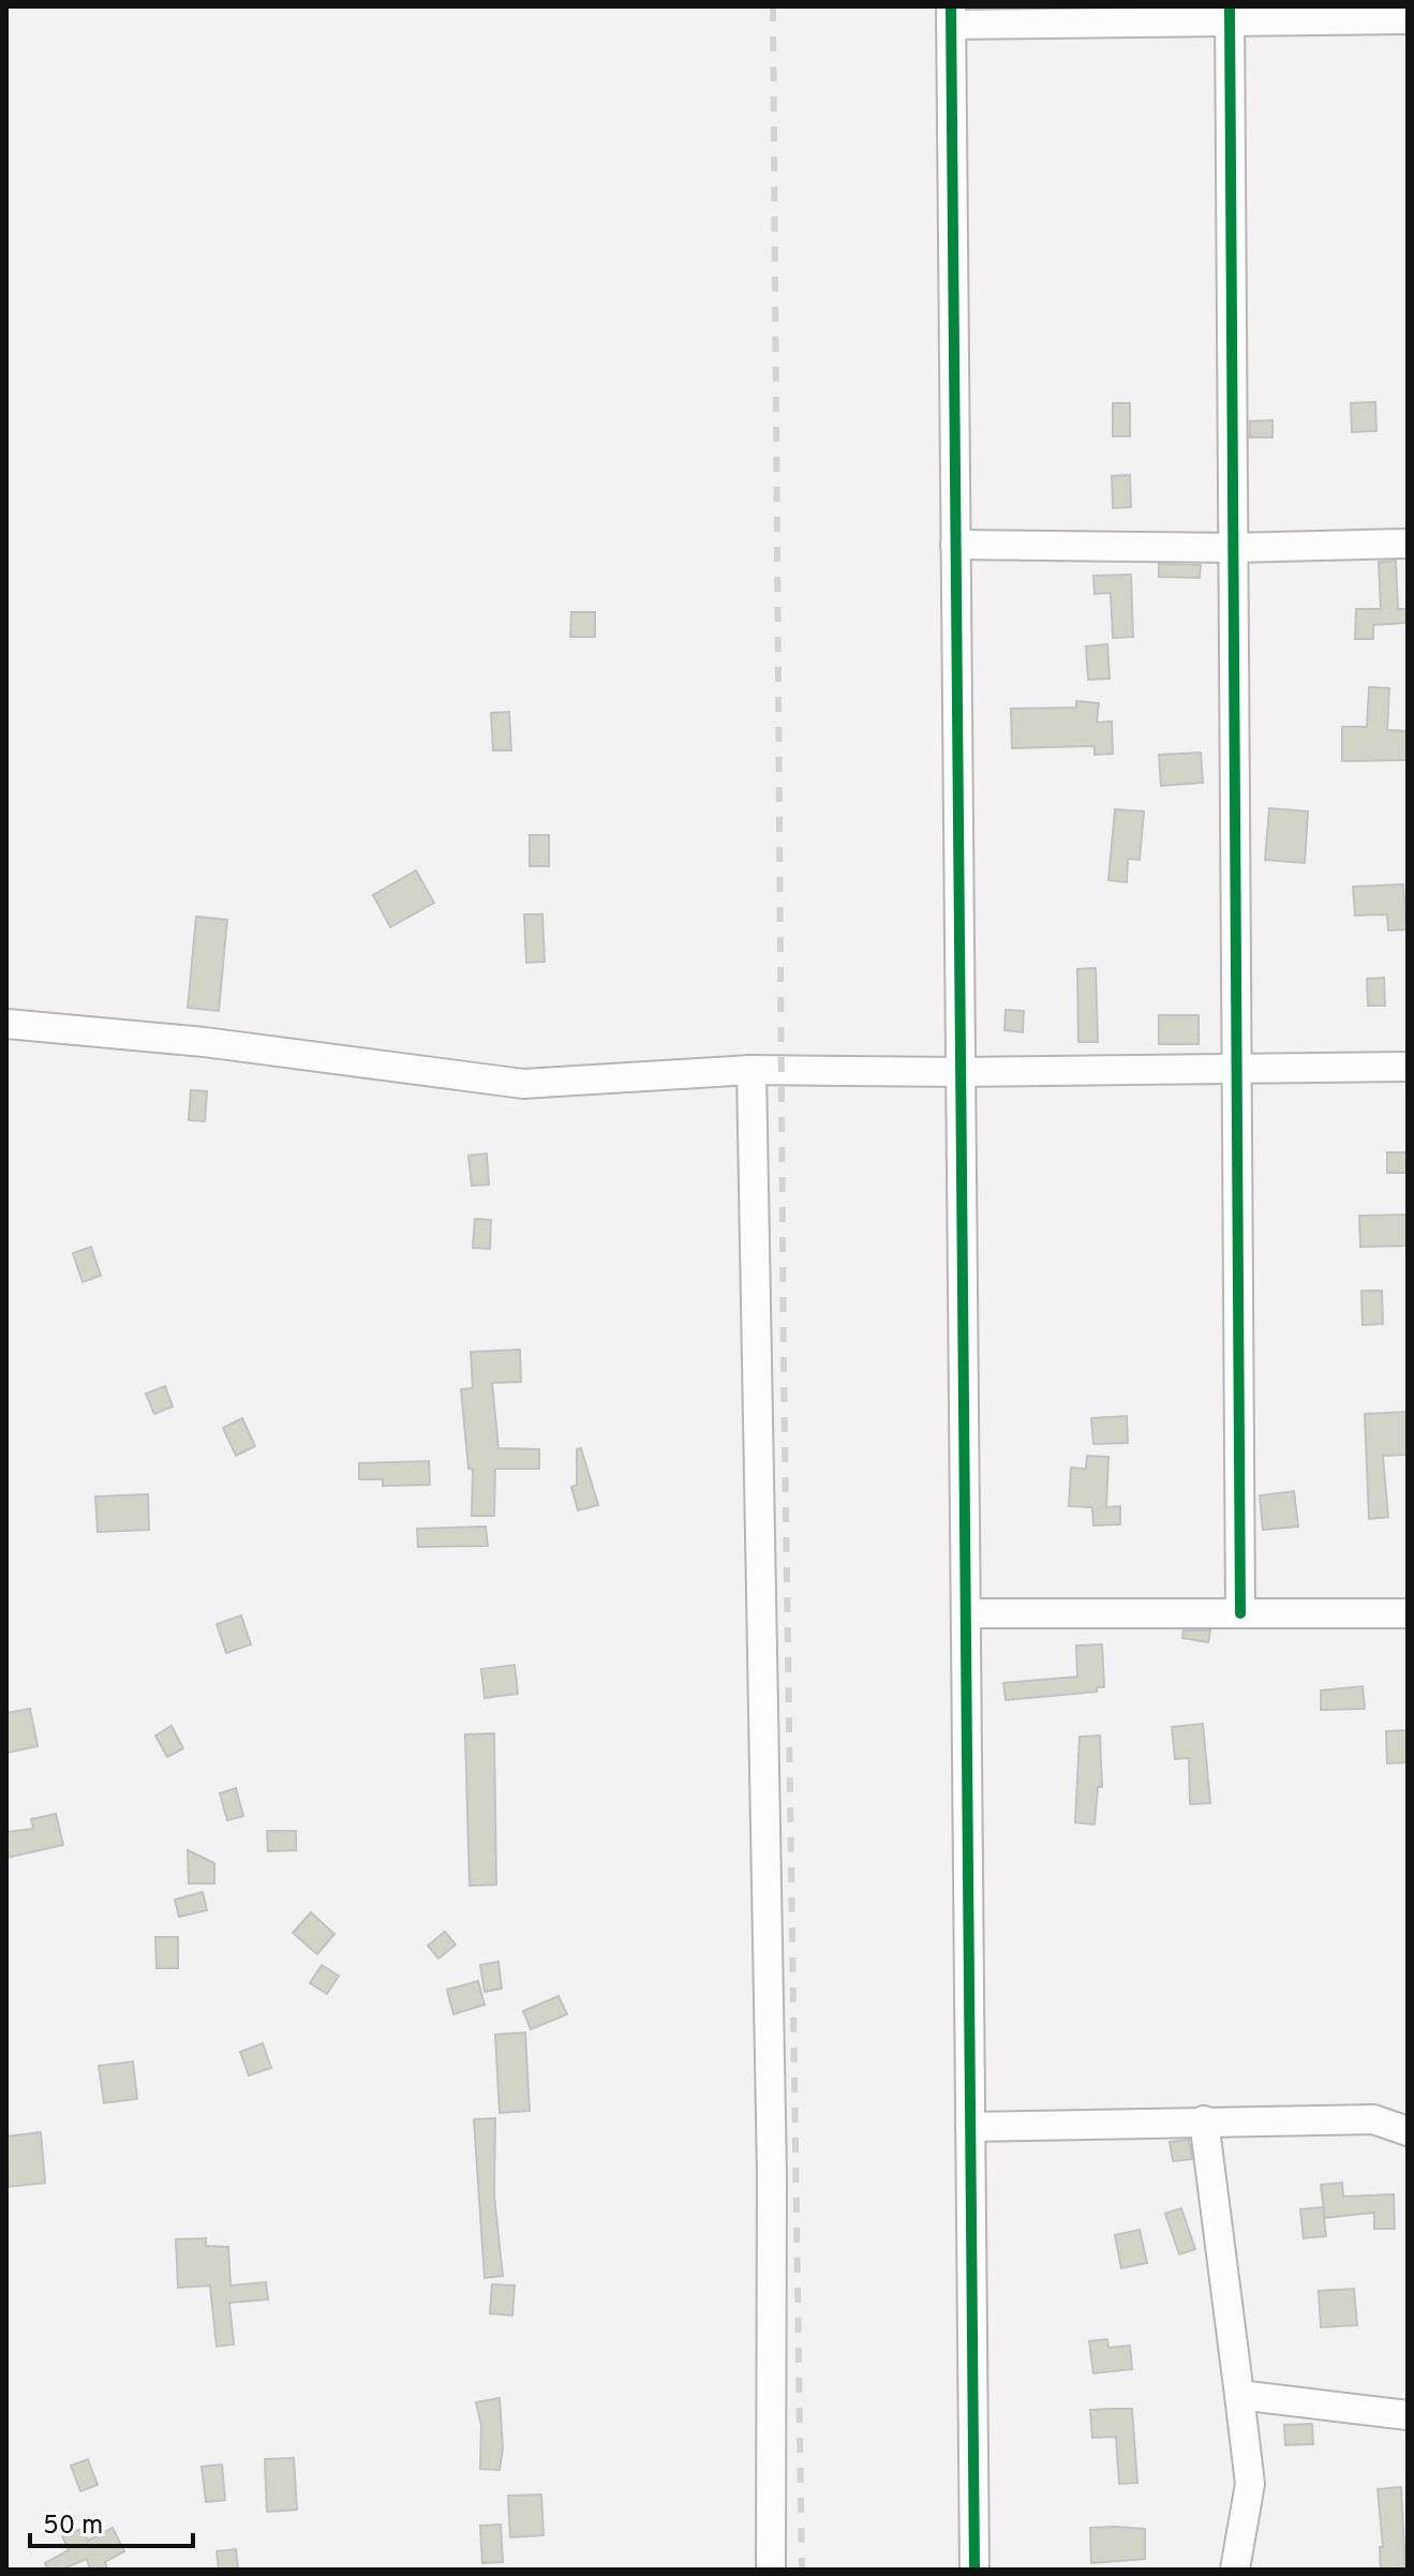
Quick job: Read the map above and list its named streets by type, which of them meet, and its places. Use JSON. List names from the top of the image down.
{
  "scale_bar": "50 m"
}
